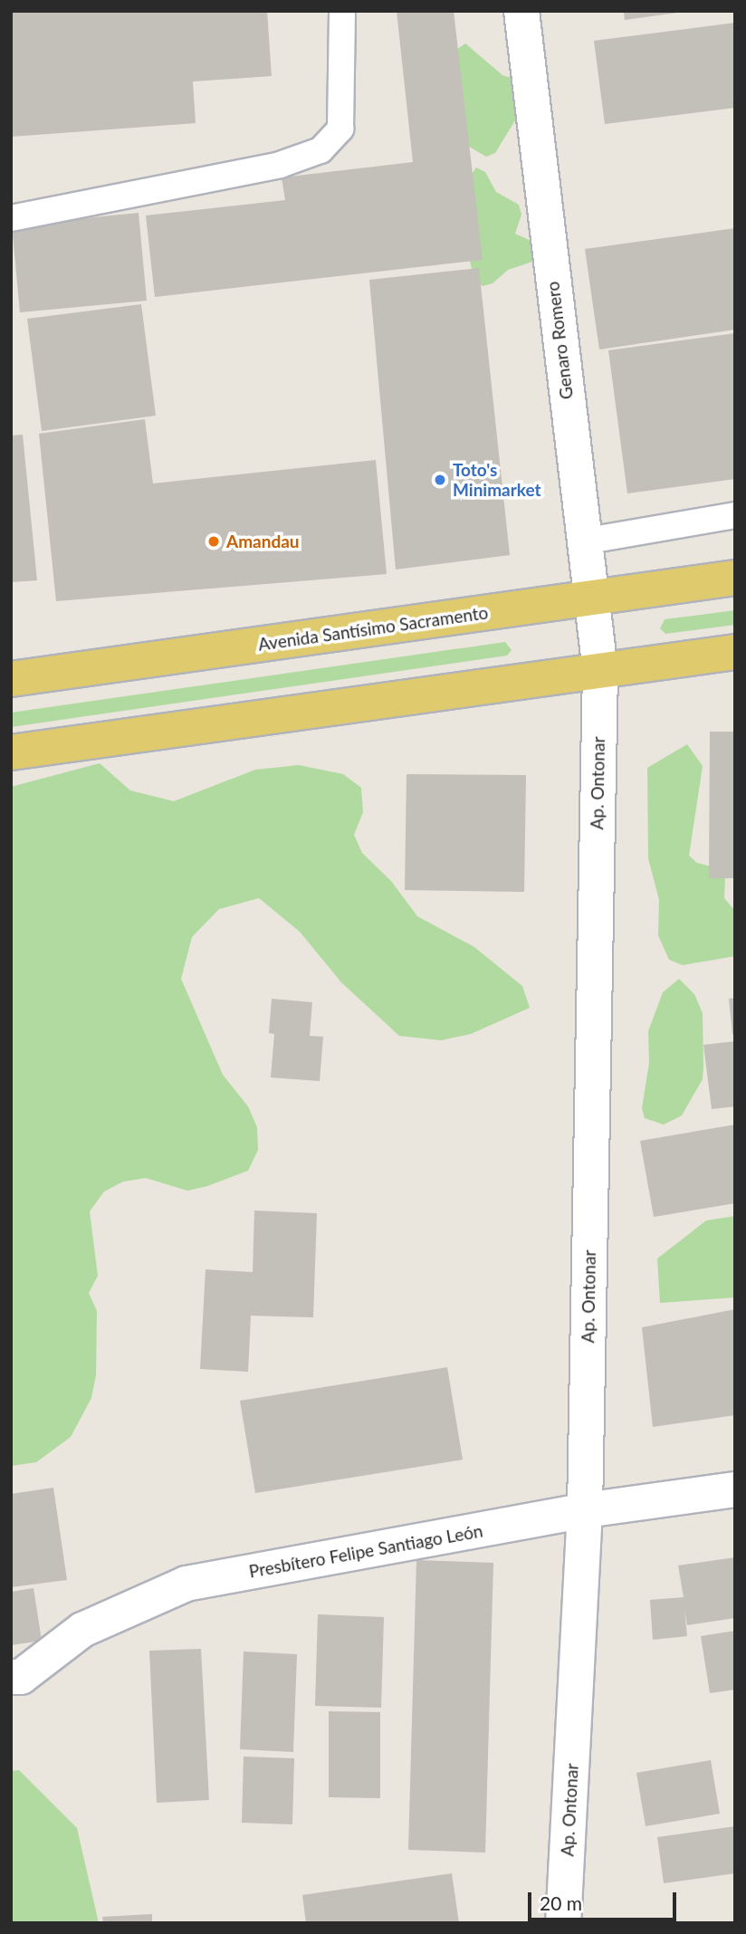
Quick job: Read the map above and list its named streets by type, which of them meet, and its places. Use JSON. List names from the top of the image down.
{
  "streets": {
    "main road": ["Avenida Santísimo Sacramento"],
    "street": ["Genaro Romero", "Ap. Ontonar", "Presbítero Felipe Santiago León"]
  },
  "crossings": [
    ["Genaro Romero", "Avenida Santísimo Sacramento"],
    ["Genaro Romero", "Ap. Ontonar"],
    ["Ap. Ontonar", "Presbítero Felipe Santiago León"]
  ],
  "places": ["Toto's Minimarket", "Amandau"],
  "scale_bar": "20 m"
}
